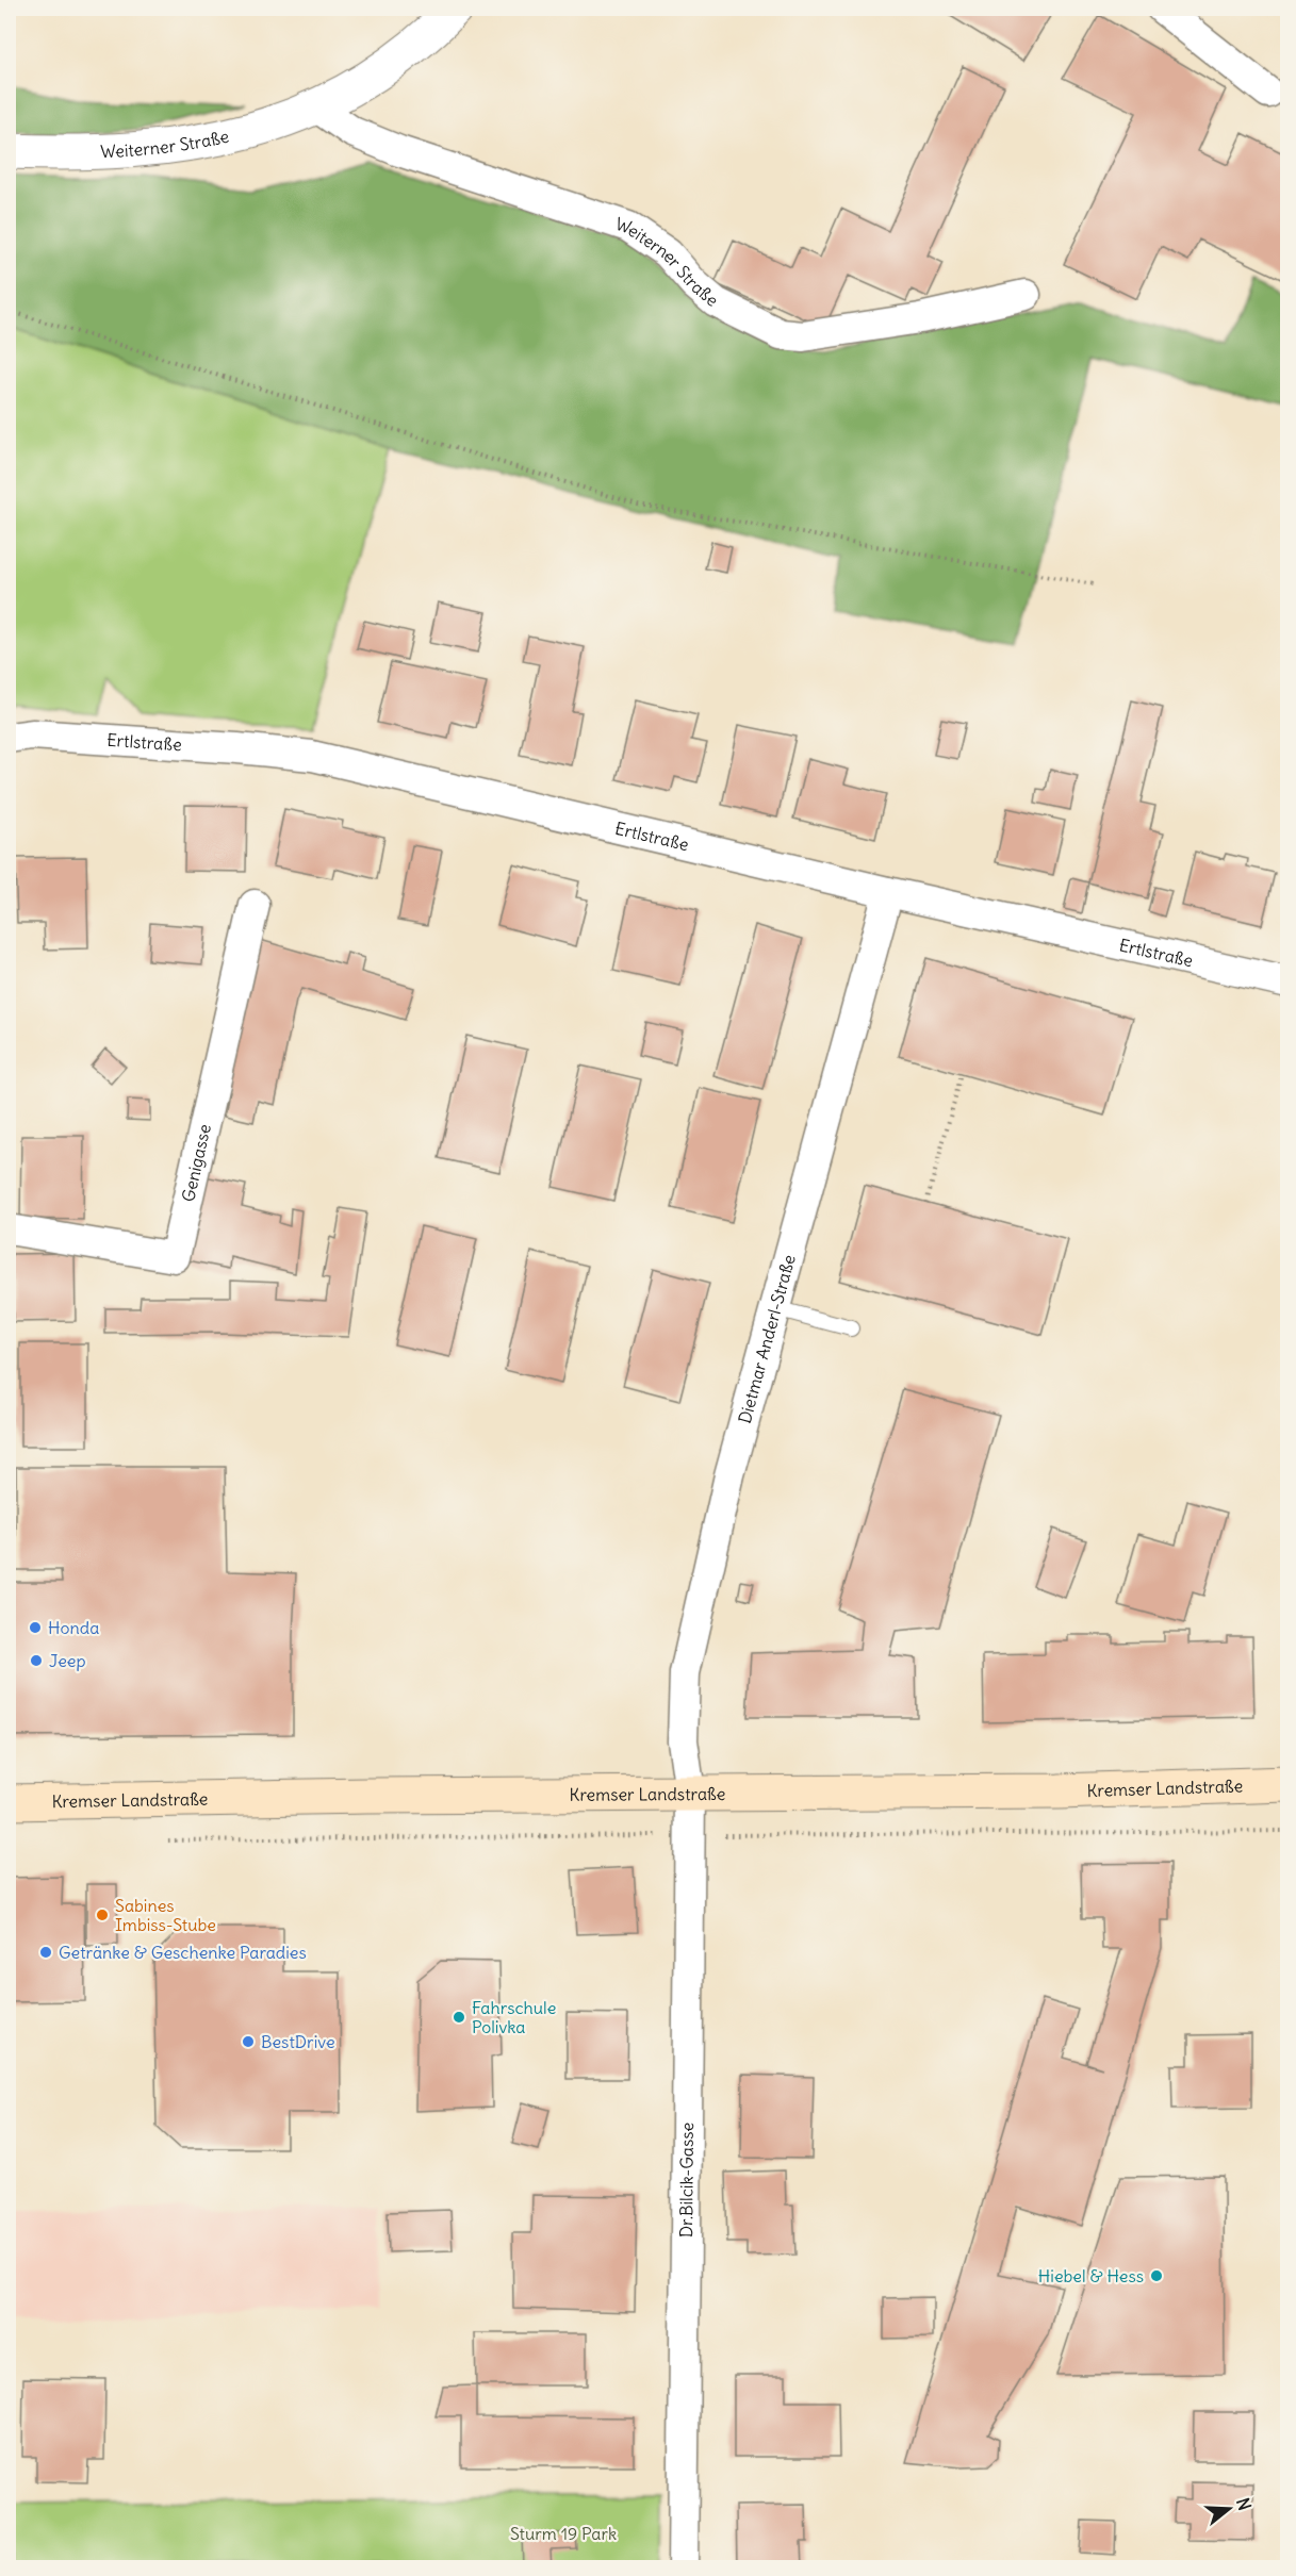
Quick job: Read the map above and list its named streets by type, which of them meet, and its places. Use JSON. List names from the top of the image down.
{
  "streets": {
    "main road": ["Kremser Landstraße"],
    "street": [
      "Weiterner Straße",
      "Ertlstraße",
      "Genigasse",
      "Dietmar Anderl-Straße",
      "Dr.Bilcik-Gasse"
    ]
  },
  "crossings": [
    ["Ertlstraße", "Dietmar Anderl-Straße"],
    ["Dietmar Anderl-Straße", "Kremser Landstraße"],
    ["Dietmar Anderl-Straße", "Dr.Bilcik-Gasse"],
    ["Kremser Landstraße", "Dr.Bilcik-Gasse"]
  ],
  "parks": ["Sturm 19 Park"],
  "places": [
    "Honda",
    "Jeep",
    "Sabines Imbiss-Stube",
    "Getränke & Geschenke Paradies",
    "Fahrschule Polivka",
    "BestDrive",
    "Hiebel & Hess"
  ],
  "north": "right"
}
